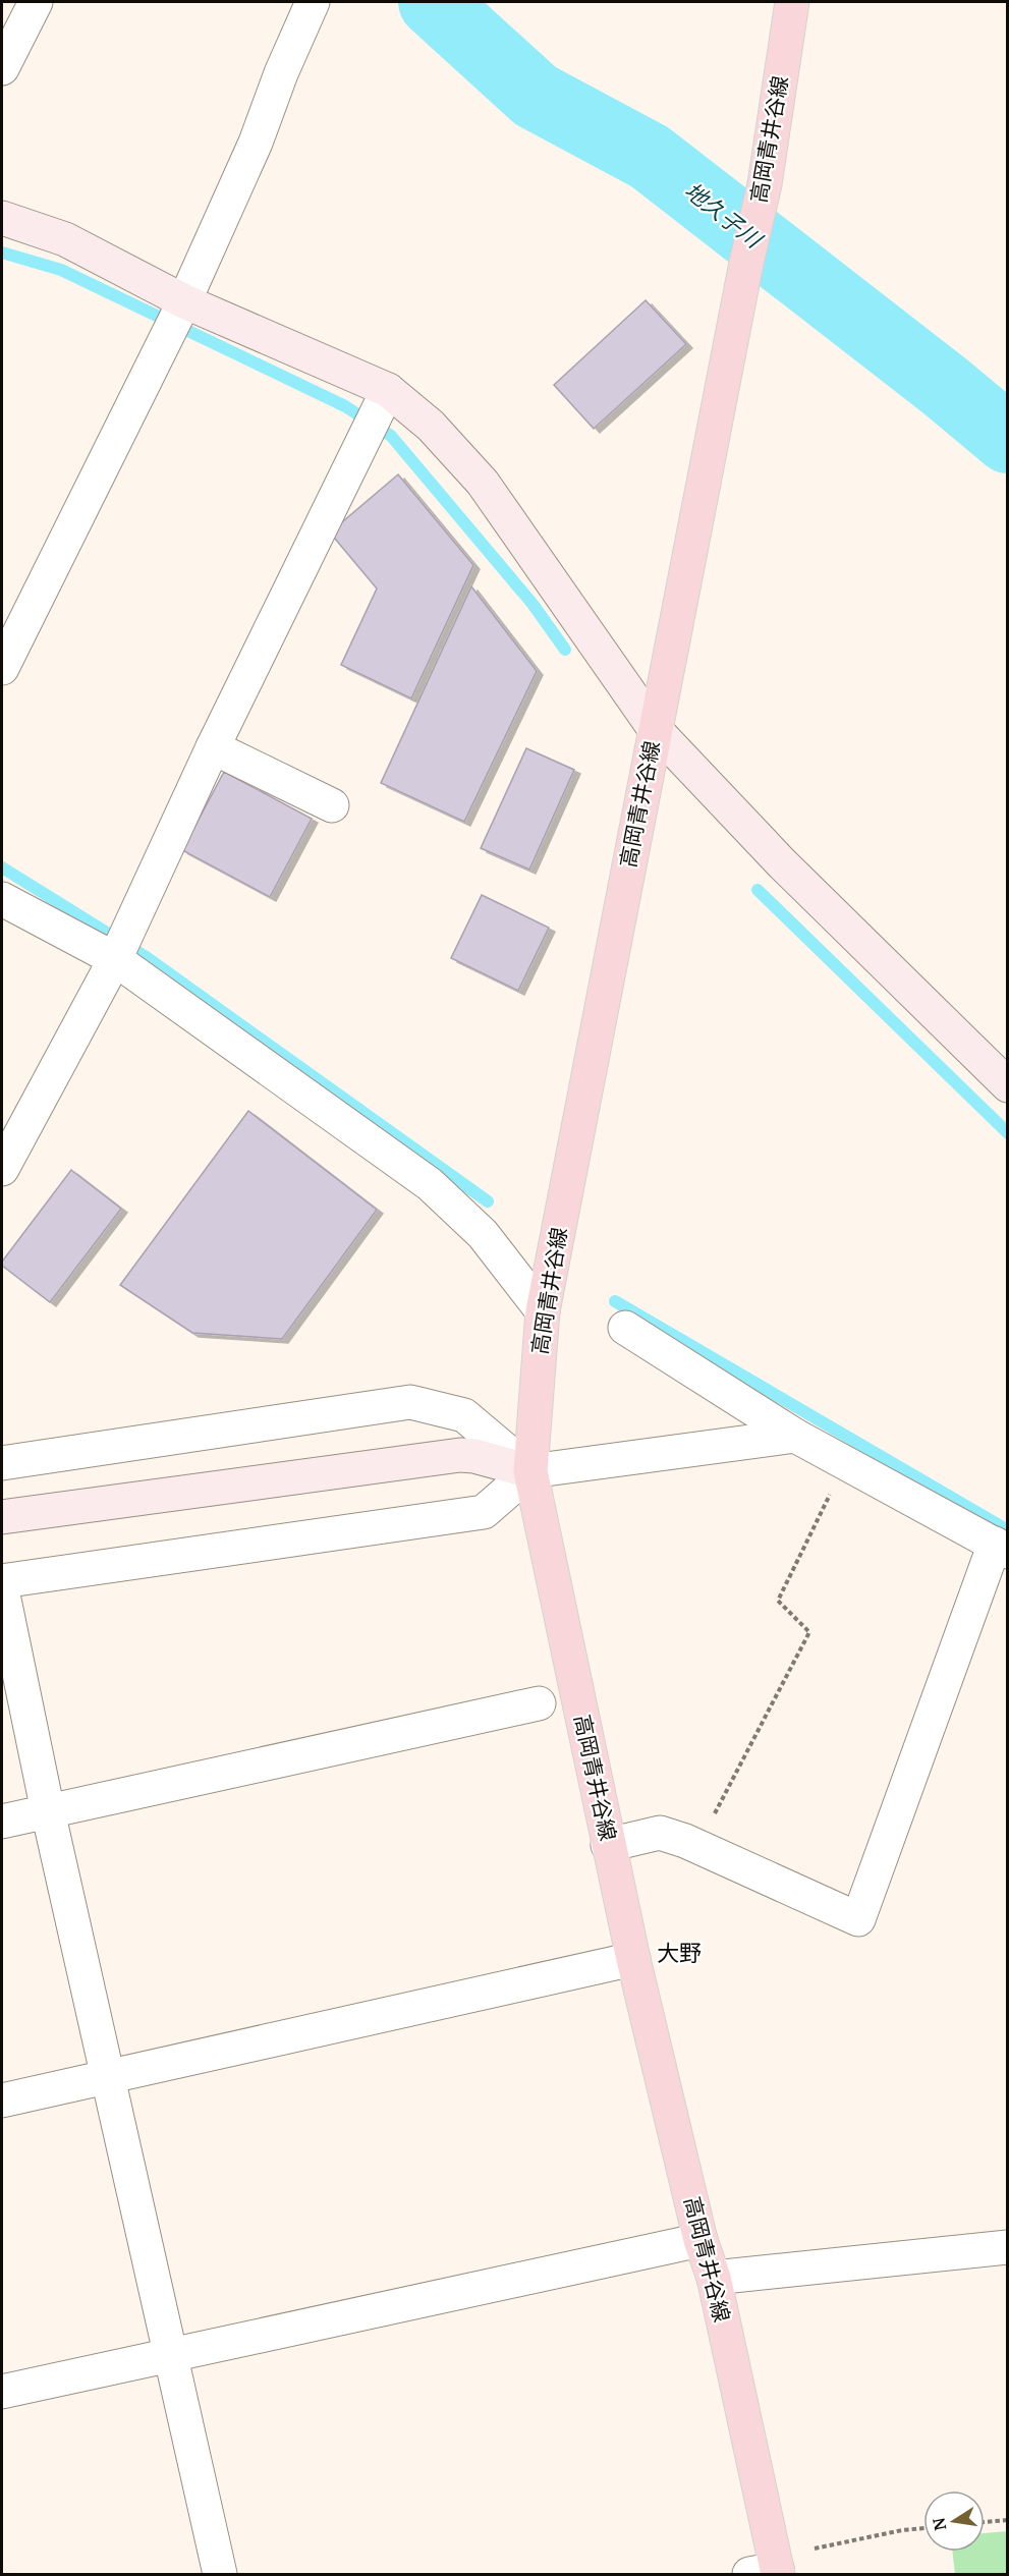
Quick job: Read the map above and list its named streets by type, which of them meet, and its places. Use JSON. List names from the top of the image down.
{
  "streets": {
    "main road": ["高岡青井谷線"]
  },
  "districts": ["大野"],
  "water": ["地久子川"],
  "north": "left"
}
